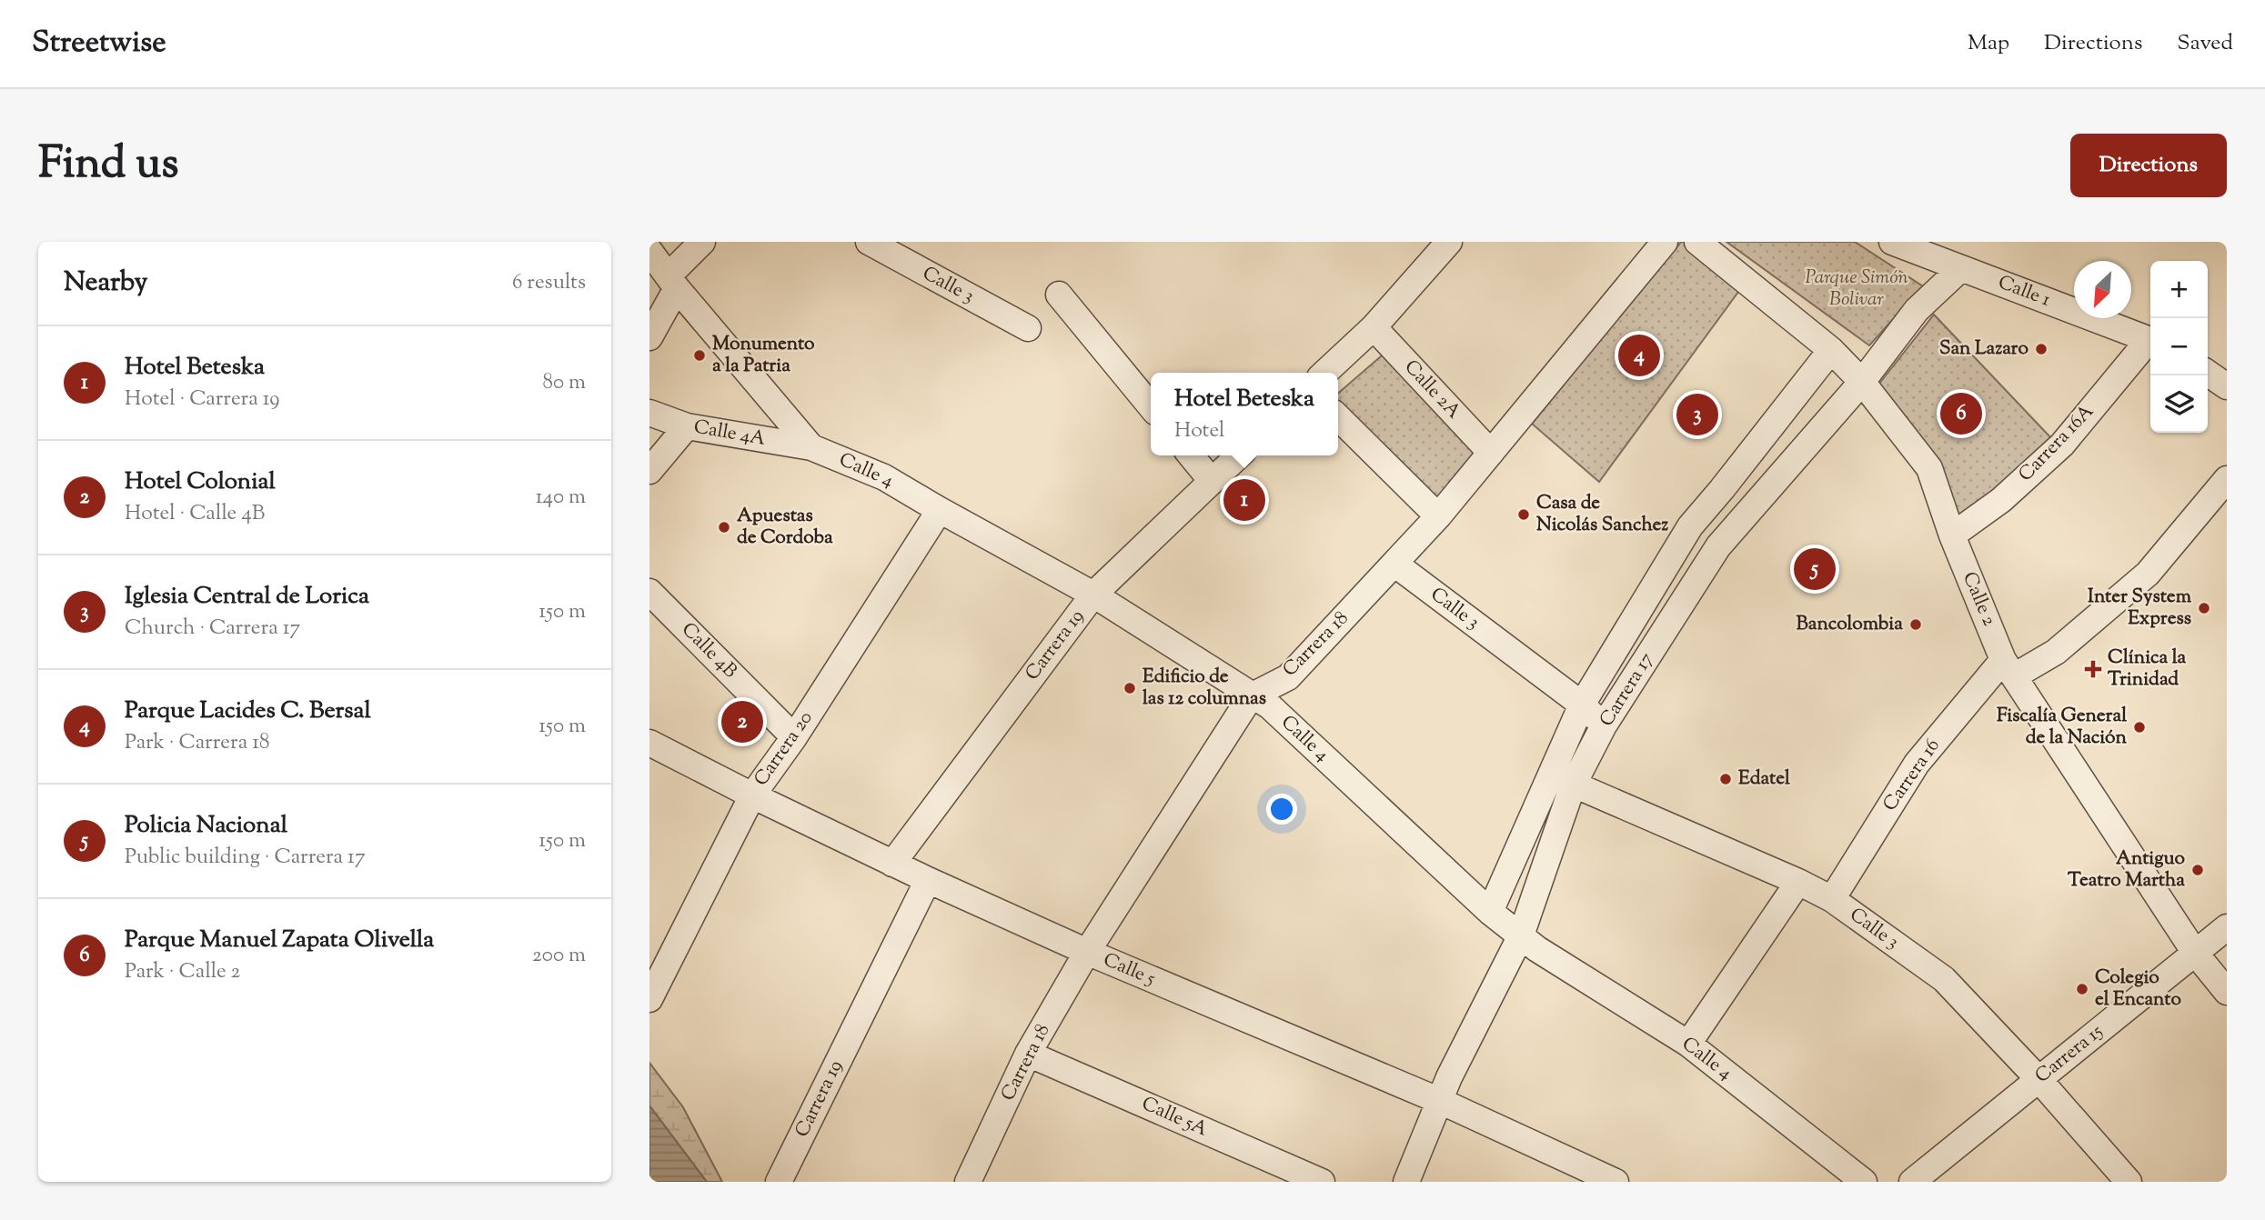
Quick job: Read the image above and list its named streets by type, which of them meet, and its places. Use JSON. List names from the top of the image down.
{
  "streets": {
    "street": [
      "Calle 3",
      "Calle 1",
      "Calle 2A",
      "Calle 4A",
      "Carrera 16A",
      "Calle 4",
      "Calle 2",
      "Carrera 18",
      "Carrera 19",
      "Calle 4B",
      "Carrera 17",
      "Carrera 20",
      "Carrera 16",
      "Calle 5",
      "Carrera 15",
      "Calle 5A"
    ]
  },
  "crossings": [
    ["Calle 3", "Carrera 18"],
    ["Calle 3", "Carrera 17"],
    ["Calle 3", "Carrera 16"],
    ["Calle 3", "Carrera 15"],
    ["Calle 1", "Carrera 17"],
    ["Calle 2A", "Carrera 18"],
    ["Calle 4A", "Calle 4"],
    ["Carrera 16A", "Calle 2"],
    ["Calle 4", "Carrera 18"],
    ["Calle 4", "Carrera 19"],
    ["Calle 4", "Carrera 17"],
    ["Calle 4", "Carrera 20"],
    ["Calle 2", "Carrera 17"],
    ["Calle 2", "Carrera 16"],
    ["Calle 2", "Carrera 15"],
    ["Carrera 18", "Calle 5"],
    ["Carrera 18", "Calle 5A"],
    ["Carrera 19", "Calle 5"],
    ["Calle 4B", "Carrera 20"],
    ["Carrera 17", "Calle 5"],
    ["Carrera 20", "Calle 5"]
  ],
  "parks": ["Parque Simón Bolivar"],
  "places": {
    "other": [
      "San Lazaro",
      "Monumento a la Patria",
      "Casa de Nicolás Sanchez",
      "Apuestas de Cordoba",
      "Inter System Express",
      "Bancolombia",
      "Edificio de las 12 columnas",
      "Fiscalía General de la Nación",
      "Edatel",
      "Antiguo Teatro Martha",
      "Colegio el Encanto"
    ],
    "health": ["Clínica la Trinidad"]
  },
  "north": "bottom left",
  "page": {
    "header": "Streetwise",
    "nav": ["Map", "Directions", "Saved"],
    "title": "Find us",
    "buttons": "Directions",
    "heading": ["Nearby", "6 results"],
    "map_buttons": ["+", "−"],
    "list": [
      {
        "mark": "1",
        "name": "Hotel Beteska",
        "note": "Hotel · Carrera 19",
        "value": "80 m"
      },
      {
        "mark": "2",
        "name": "Hotel Colonial",
        "note": "Hotel · Calle 4B",
        "value": "140 m"
      },
      {
        "mark": "3",
        "name": "Iglesia Central de Lorica",
        "note": "Church · Carrera 17",
        "value": "150 m"
      },
      {
        "mark": "4",
        "name": "Parque Lacides C. Bersal",
        "note": "Park · Carrera 18",
        "value": "150 m"
      },
      {
        "mark": "5",
        "name": "Policia Nacional",
        "note": "Public building · Carrera 17",
        "value": "150 m"
      },
      {
        "mark": "6",
        "name": "Parque Manuel Zapata Olivella",
        "note": "Park · Calle 2",
        "value": "200 m"
      }
    ],
    "pins": [
      "4",
      "6",
      "3",
      "1",
      "5",
      "2"
    ],
    "popup": ["Hotel Beteska", "Hotel"]
  }
}
